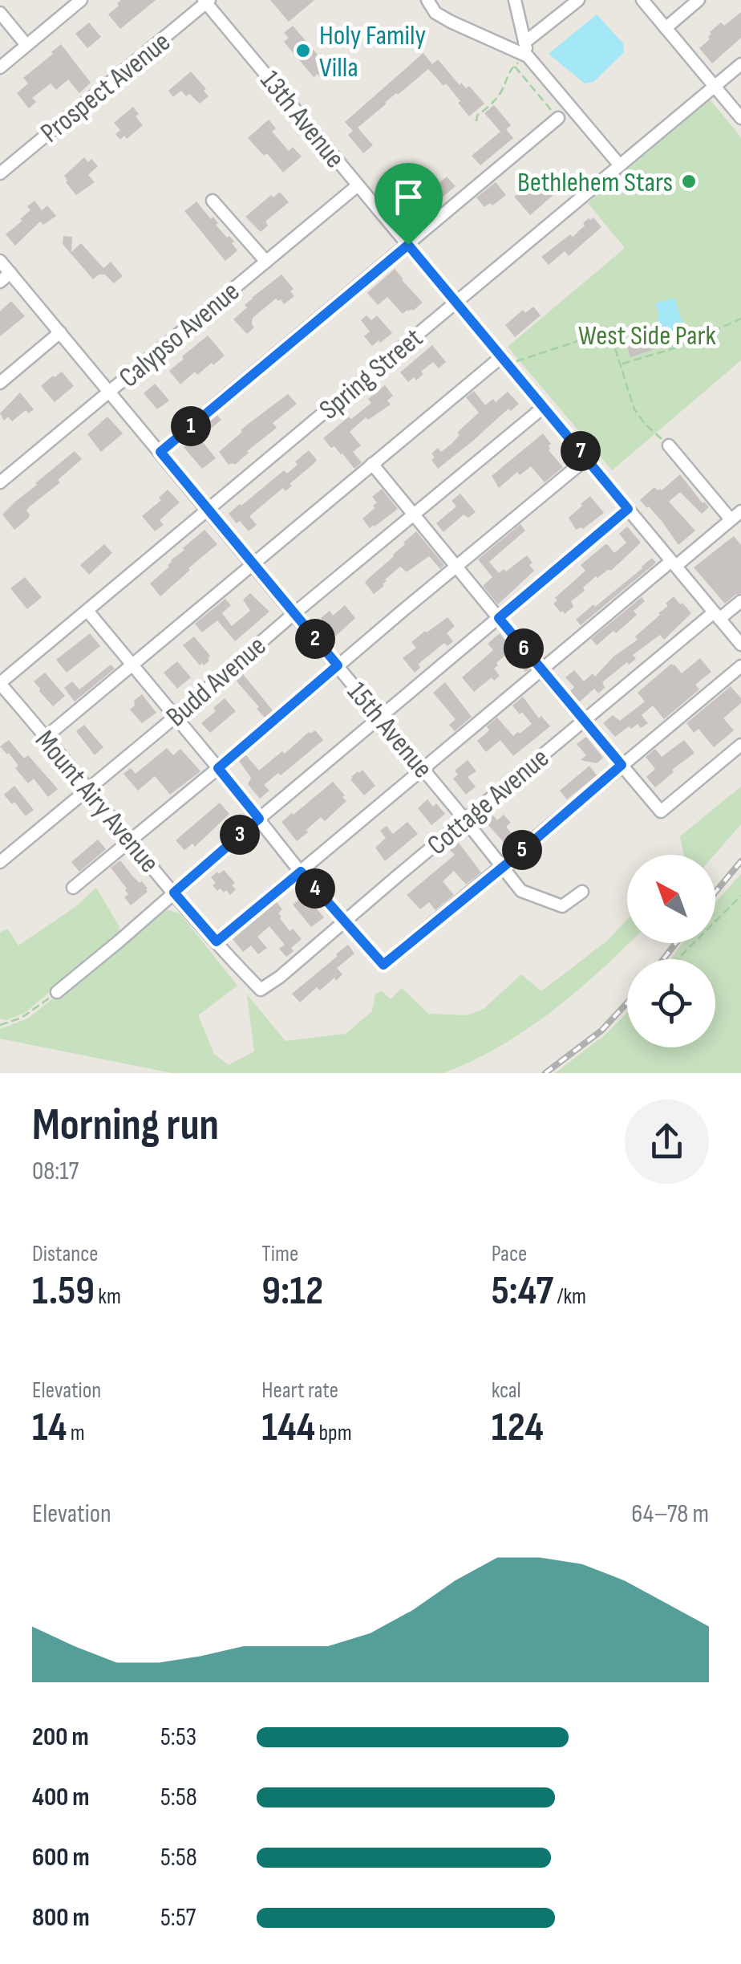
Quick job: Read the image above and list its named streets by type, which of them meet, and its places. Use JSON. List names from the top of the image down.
{
  "streets": {
    "street": [
      "Prospect Avenue",
      "13th Avenue",
      "Calypso Avenue",
      "Spring Street",
      "Budd Avenue",
      "15th Avenue",
      "Mount Airy Avenue",
      "Cottage Avenue"
    ]
  },
  "crossings": [
    ["Prospect Avenue", "13th Avenue"],
    ["13th Avenue", "Calypso Avenue"],
    ["13th Avenue", "Spring Street"],
    ["13th Avenue", "Budd Avenue"],
    ["13th Avenue", "Cottage Avenue"],
    ["Calypso Avenue", "15th Avenue"],
    ["Spring Street", "15th Avenue"],
    ["Spring Street", "Mount Airy Avenue"],
    ["Budd Avenue", "15th Avenue"],
    ["Budd Avenue", "Mount Airy Avenue"],
    ["15th Avenue", "Cottage Avenue"],
    ["Mount Airy Avenue", "Cottage Avenue"]
  ],
  "parks": ["West Side Park"],
  "places": ["Holy Family Villa", "Bethlehem Stars"],
  "north": "top left",
  "page": {
    "pins": [
      "1",
      "7",
      "2",
      "6",
      "3",
      "5",
      "4"
    ],
    "heading": ["Morning run", "08:17"],
    "stats": [
      ["Distance", "1.59 km"],
      ["Time", "9:12"],
      ["Pace", "5:47 /km"],
      ["Elevation", "14 m"],
      ["Heart rate", "144 bpm"],
      ["kcal", "124"]
    ],
    "chart": ["Elevation", "64–78 m"],
    "list": [
      {
        "name": "200 m",
        "note": "5:53"
      },
      {
        "name": "400 m",
        "note": "5:58"
      },
      {
        "name": "600 m",
        "note": "5:58"
      },
      {
        "name": "800 m",
        "note": "5:57"
      }
    ]
  }
}
